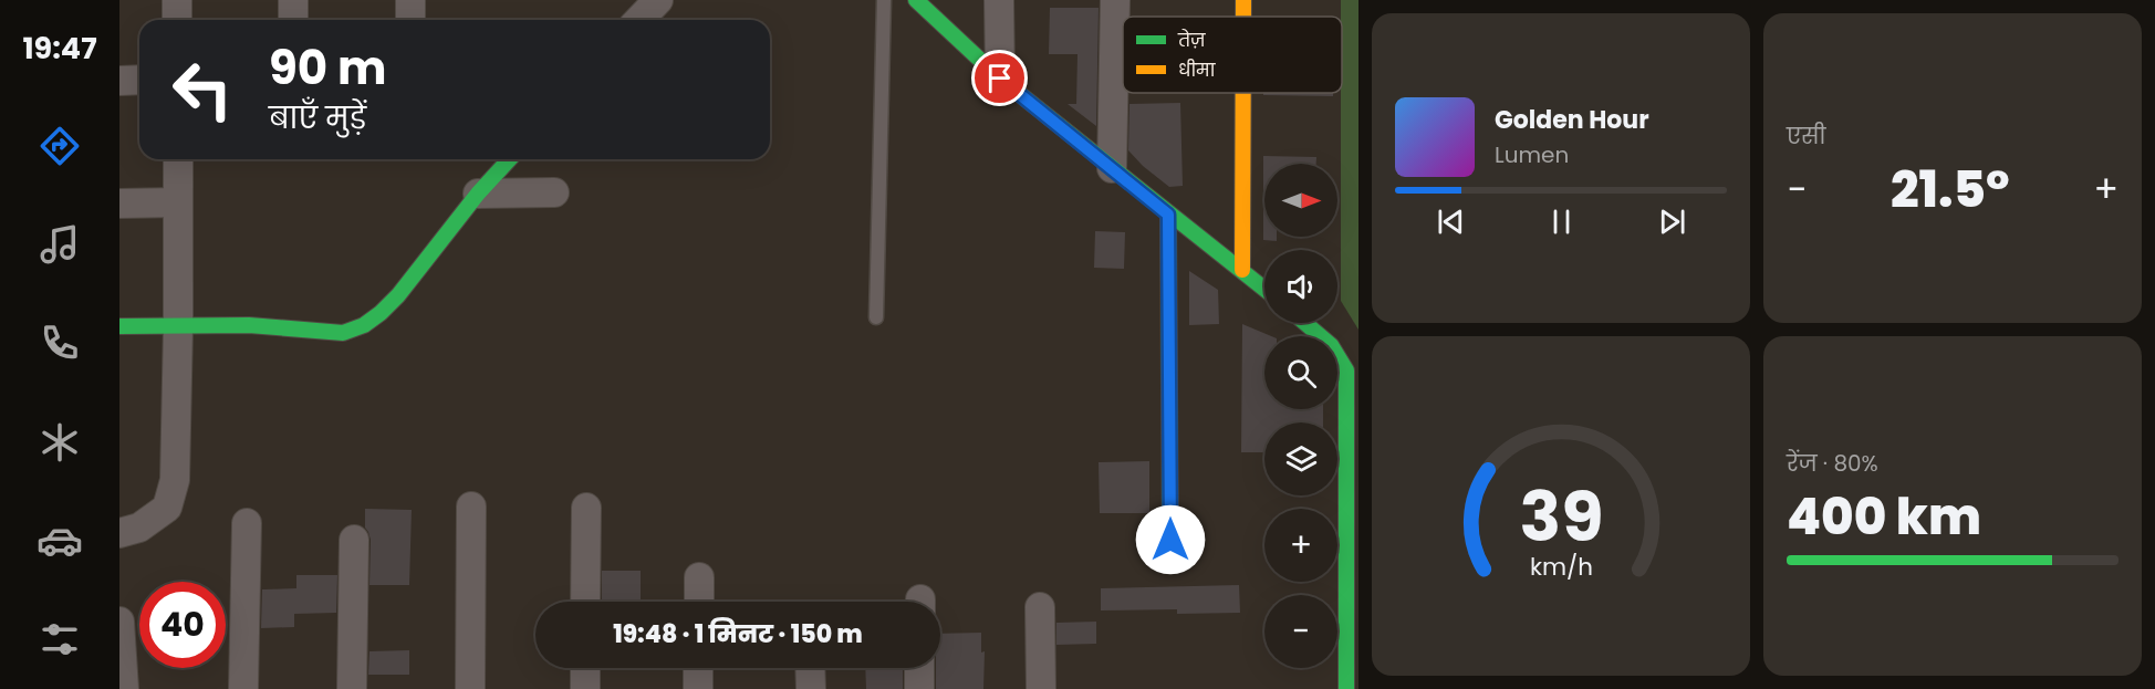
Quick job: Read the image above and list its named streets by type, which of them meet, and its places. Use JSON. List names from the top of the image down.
{
  "legend": ["तेज़", "धीमा"],
  "north": "right",
  "page": {
    "tabs": "19:47",
    "tile": [
      "एसी",
      ["रेंज · 80%", "400 km"]
    ],
    "turn": ["90 m", "बाएँ मुड़ें"],
    "song": ["Golden Hour", "Lumen"],
    "heat": ["−", "21.5°", "+"],
    "map_buttons": ["+", "−"],
    "limit": "40",
    "trip": "19:48 · 1 मिनट · 150 m",
    "gauge": ["39", "km/h"]
  }
}
